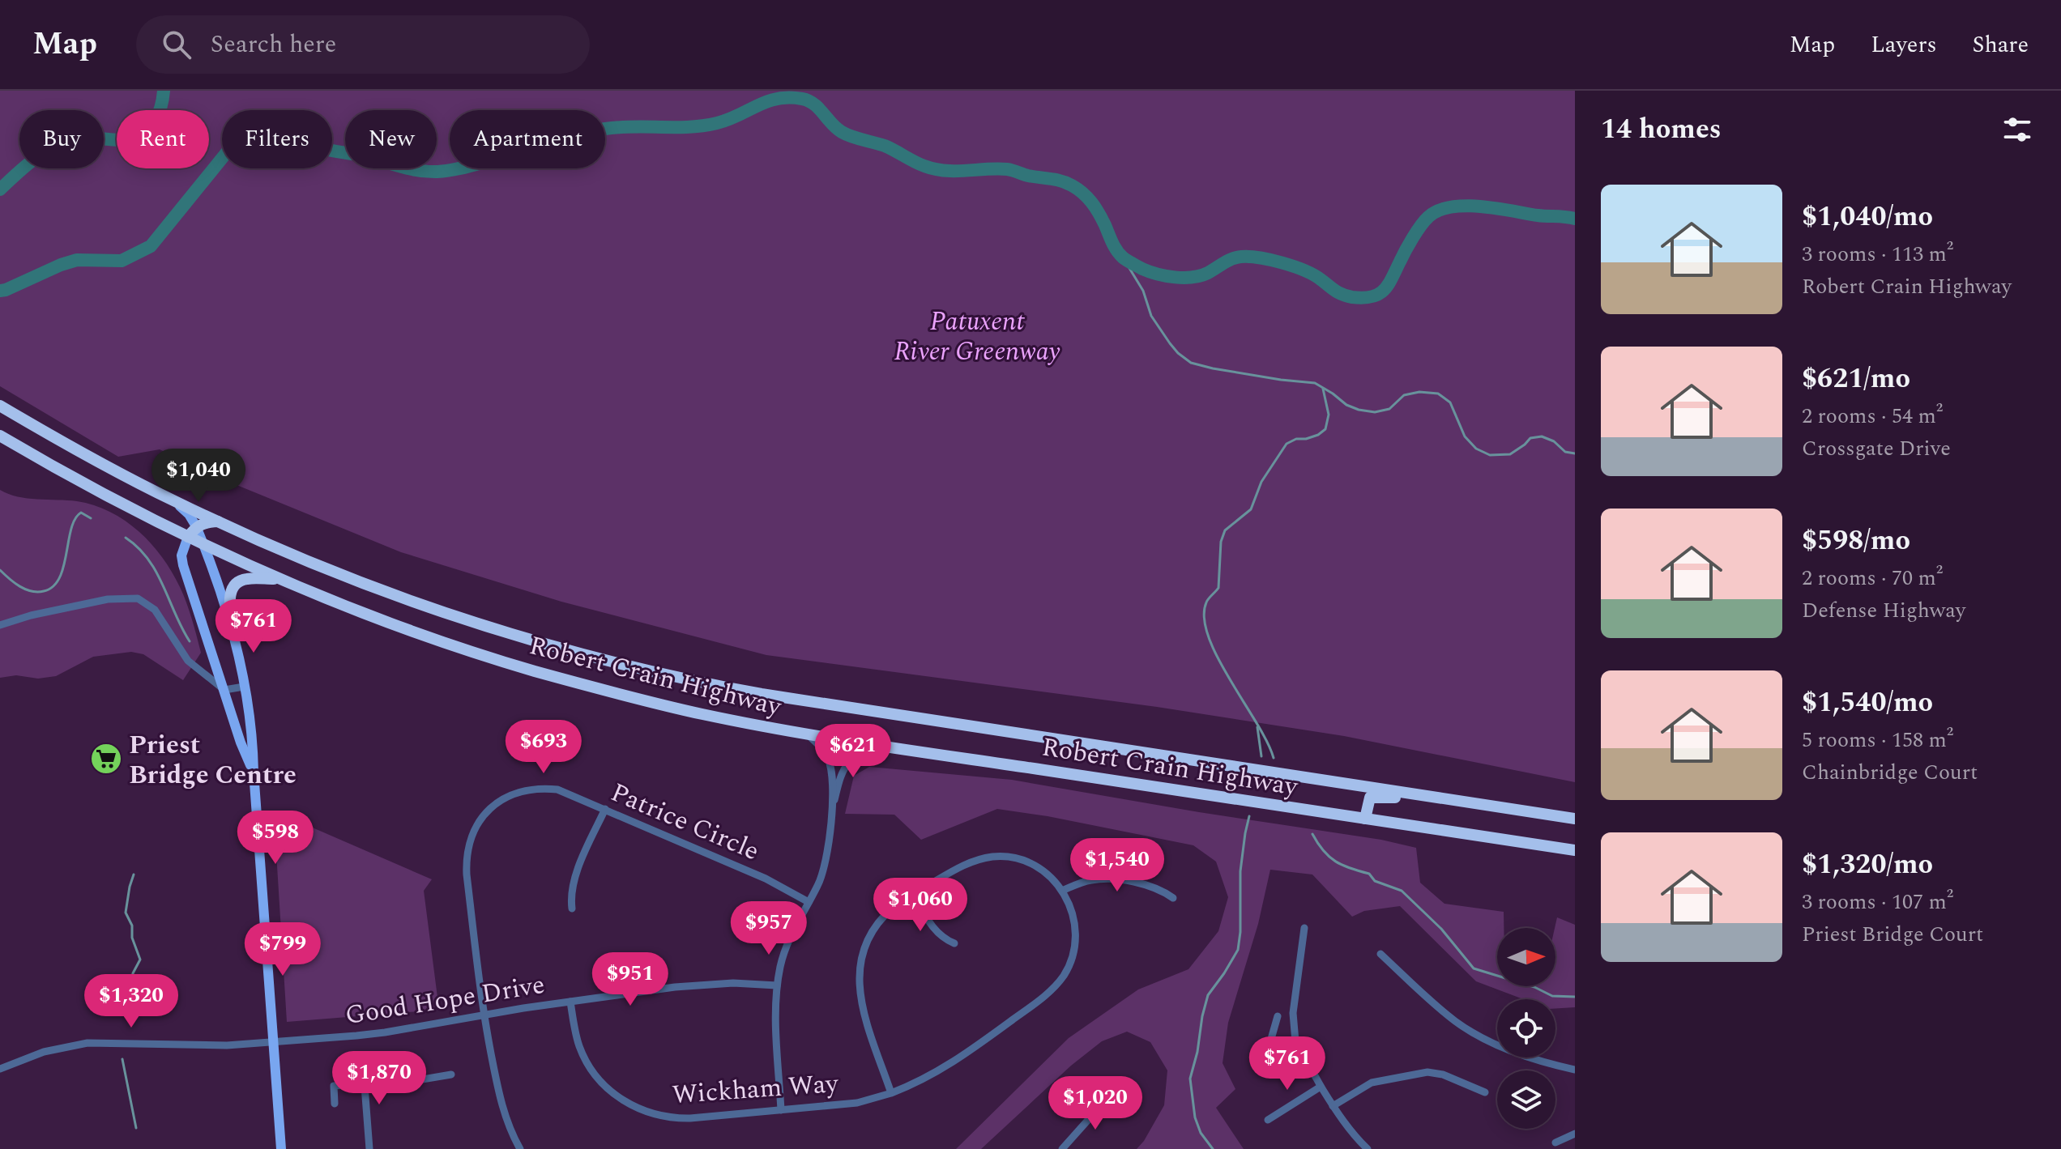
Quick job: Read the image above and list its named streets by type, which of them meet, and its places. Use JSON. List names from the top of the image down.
{
  "streets": {
    "highway": ["Robert Crain Highway"],
    "street": ["Patrice Circle", "Good Hope Drive", "Wickham Way"]
  },
  "crossings": [
    ["Patrice Circle", "Good Hope Drive"],
    ["Good Hope Drive", "Wickham Way"]
  ],
  "parks": ["Patuxent River Greenway"],
  "places": {
    "supermarket": ["Priest Bridge Centre"]
  },
  "north": "right",
  "page": {
    "header": "Map",
    "search": "Search here",
    "nav": ["Map", "Layers", "Share"],
    "heading": "14 homes",
    "chip": [
      "Buy",
      "Rent",
      "Filters",
      "New",
      "Apartment"
    ],
    "list": [
      {
        "name": "$1,040/mo",
        "note": "3 rooms · 113 m² · Robert Crain Highway"
      },
      {
        "name": "$621/mo",
        "note": "2 rooms · 54 m² · Crossgate Drive"
      },
      {
        "name": "$598/mo",
        "note": "2 rooms · 70 m² · Defense Highway"
      },
      {
        "name": "$1,540/mo",
        "note": "5 rooms · 158 m² · Chainbridge Court"
      },
      {
        "name": "$1,320/mo",
        "note": "3 rooms · 107 m² · Priest Bridge Court"
      }
    ],
    "price": [
      "$1,040",
      "$761",
      "$693",
      "$621",
      "$598",
      "$1,540",
      "$1,060",
      "$957",
      "$799",
      "$951",
      "$1,320",
      "$761",
      "$1,870",
      "$1,020"
    ]
  }
}
